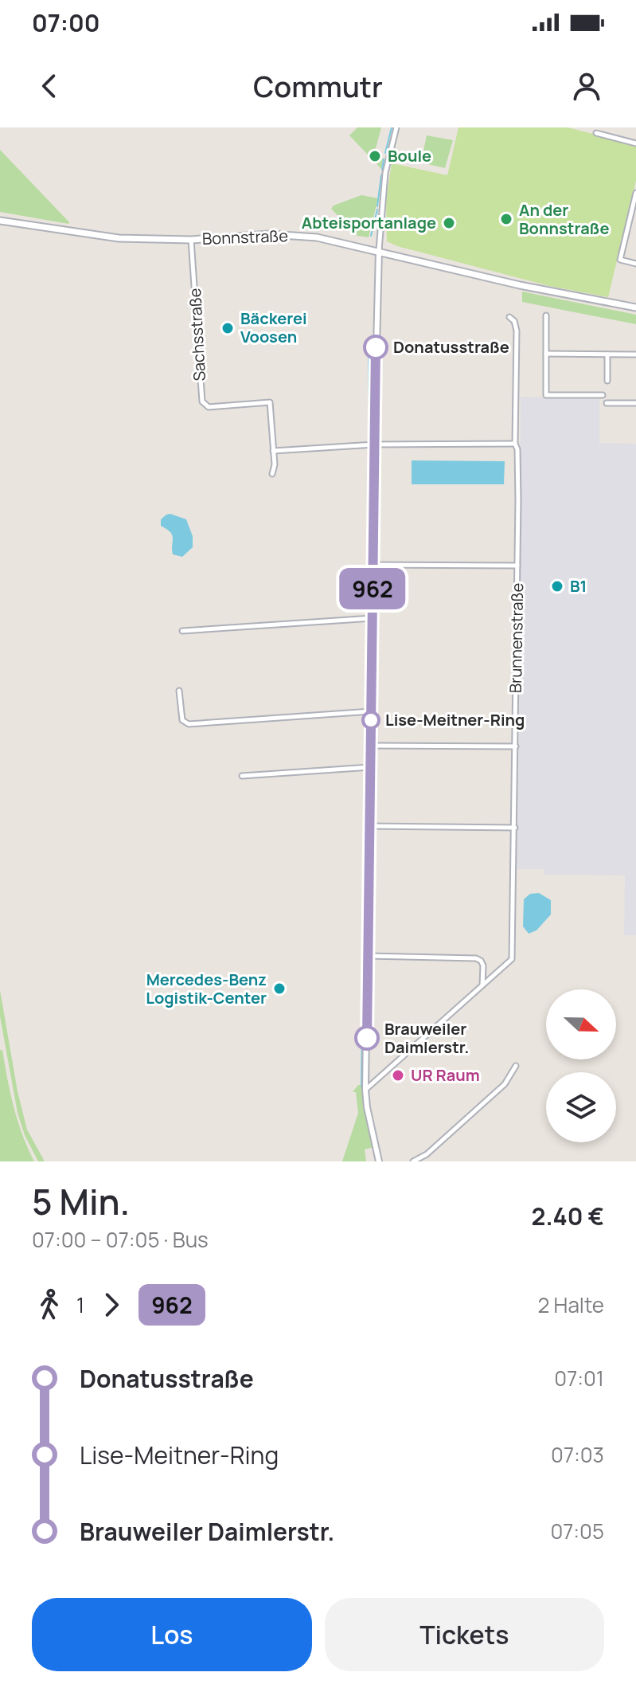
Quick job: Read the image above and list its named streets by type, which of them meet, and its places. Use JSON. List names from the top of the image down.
{
  "streets": {
    "main road": ["Bonnstraße"],
    "street": ["Sachsstraße", "Brunnenstraße"]
  },
  "crossings": [
    ["Bonnstraße", "Sachsstraße"]
  ],
  "places": [
    "Boule",
    "An der Bonnstraße",
    "Abteisportanlage",
    "Bäckerei Voosen",
    "Donatusstraße",
    "B1",
    "Lise-Meitner-Ring",
    "Mercedes-Benz Logistik-Center",
    "Brauweiler Daimlerstr.",
    "UR Raum"
  ],
  "lines": ["bus line 962"],
  "north": "right",
  "page": {
    "status": "07:00",
    "header": "Commutr",
    "on_map": "962",
    "heading": ["5 Min.", "07:00 – 07:05 · Bus", "2.40 €"],
    "legs": ["1", "962", "2 Halte"],
    "list": [
      {
        "name": "Donatusstraße",
        "value": "07:01"
      },
      {
        "name": "Lise-Meitner-Ring",
        "value": "07:03"
      },
      {
        "name": "Brauweiler Daimlerstr.",
        "value": "07:05"
      }
    ],
    "buttons": ["Los", "Tickets"]
  }
}
